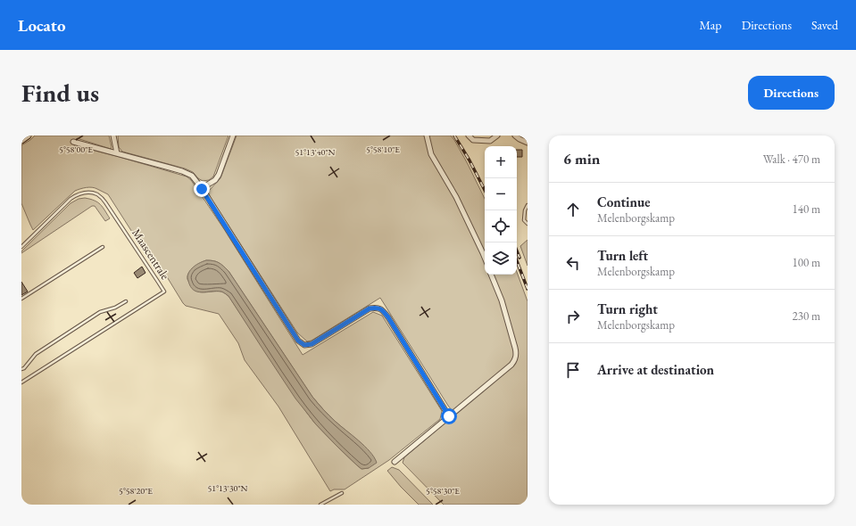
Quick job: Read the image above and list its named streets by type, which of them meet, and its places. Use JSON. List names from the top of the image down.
{
  "streets": {
    "lane": ["Maascentrale"]
  },
  "page": {
    "header": "Locato",
    "nav": ["Map", "Directions", "Saved"],
    "buttons": "Directions",
    "title": "Find us",
    "heading": ["6 min", "Walk · 470 m"],
    "map_buttons": ["+", "−"],
    "list": [
      ["Continue", "Melenborgskamp", "140 m"],
      ["Turn left", "Melenborgskamp", "100 m"],
      ["Turn right", "Melenborgskamp", "230 m"],
      "Arrive at destination"
    ]
  },
  "coordinates": [
    "5°58'00\"E",
    "5°58'10\"E",
    "51°13'40\"N",
    "51°13'30\"N",
    "5°58'20\"E",
    "5°58'30\"E"
  ]
}
